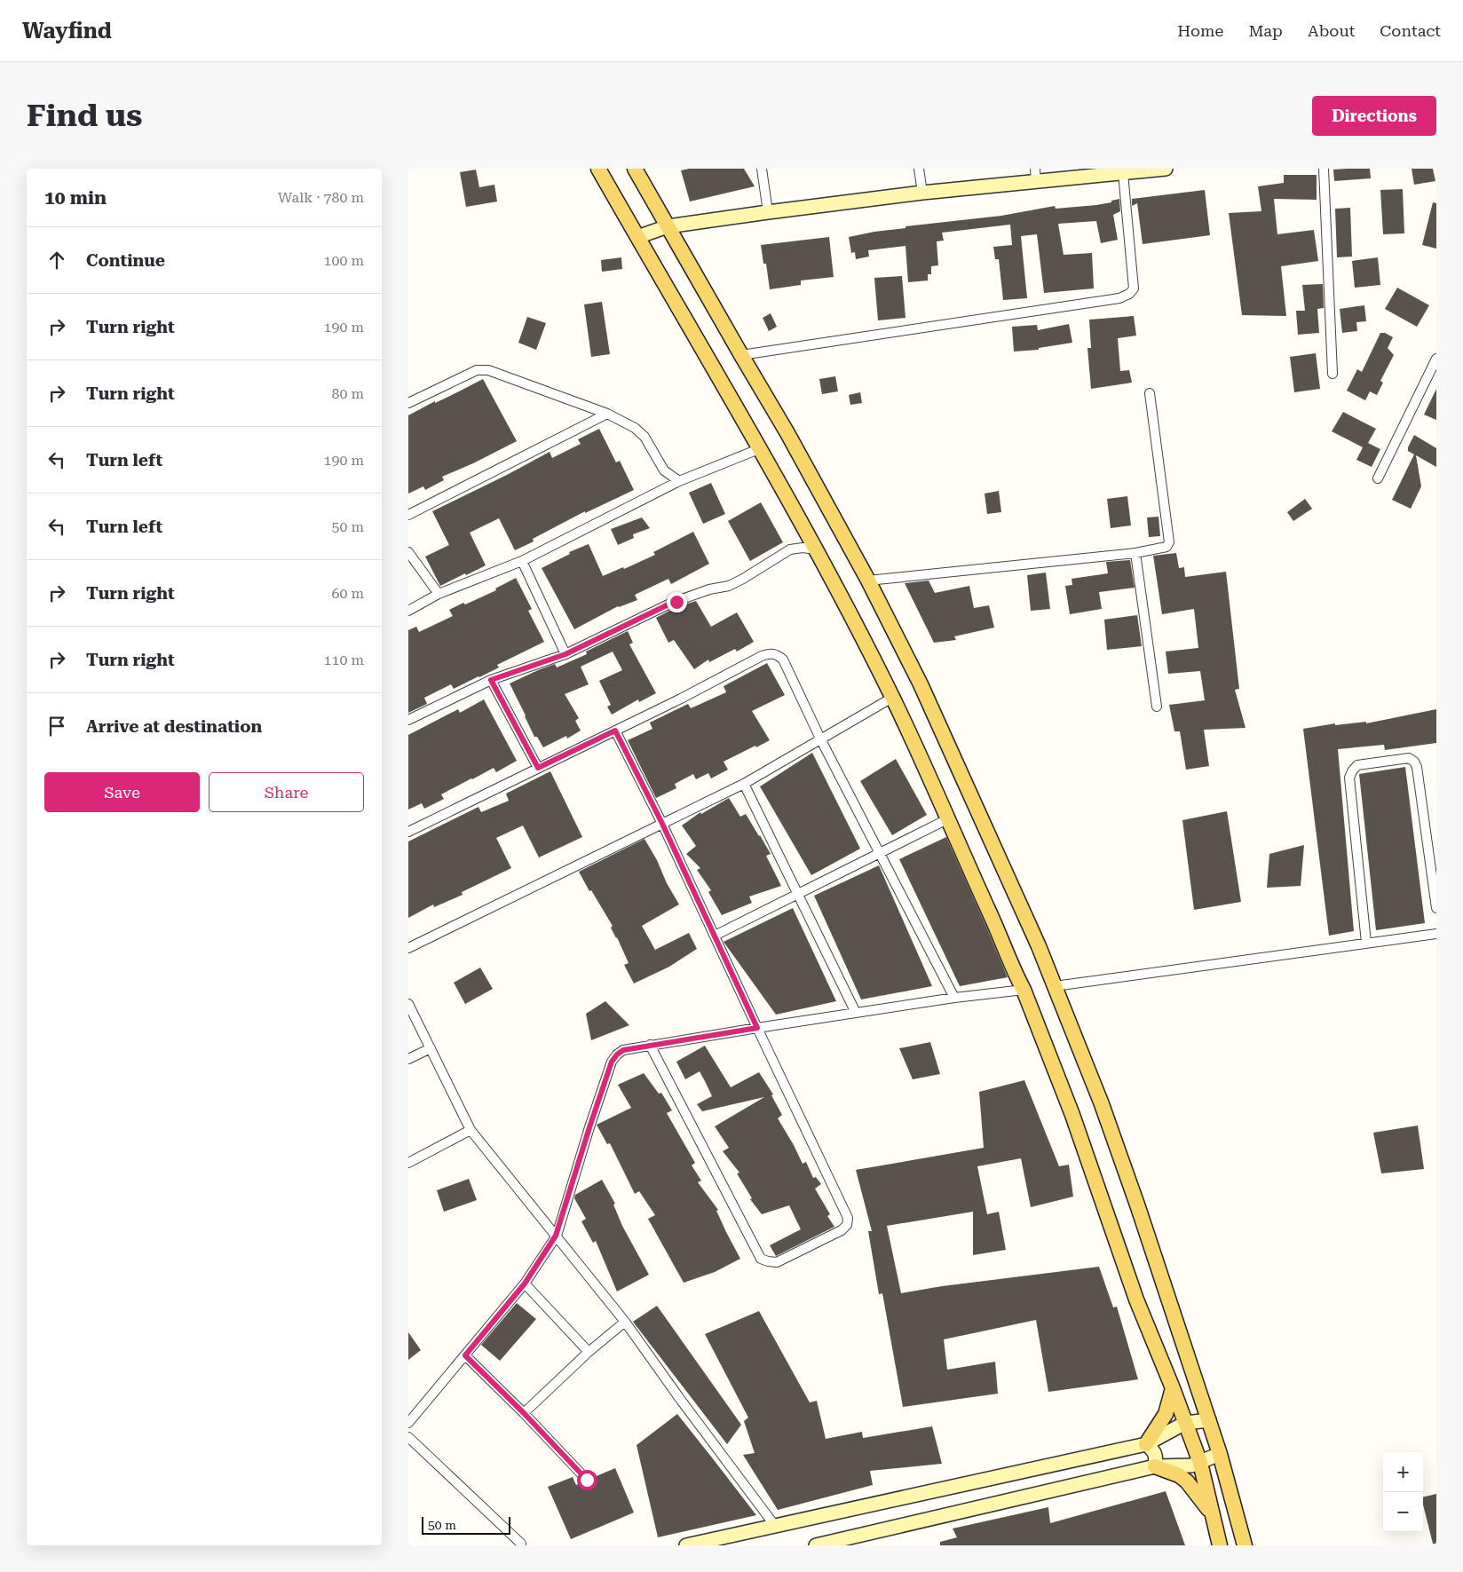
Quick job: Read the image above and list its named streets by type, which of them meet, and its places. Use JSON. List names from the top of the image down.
{
  "scale_bar": "50 m",
  "page": {
    "header": "Wayfind",
    "nav": [
      "Home",
      "Map",
      "About",
      "Contact"
    ],
    "buttons": [
      "Directions",
      ["Save", "Share"]
    ],
    "title": "Find us",
    "heading": ["10 min", "Walk · 780 m"],
    "list": [
      ["Continue", "100 m"],
      ["Turn right", "190 m"],
      ["Turn right", "80 m"],
      ["Turn left", "190 m"],
      ["Turn left", "50 m"],
      ["Turn right", "60 m"],
      ["Turn right", "110 m"],
      "Arrive at destination"
    ],
    "map_buttons": ["+", "−"],
    "scale": "50 m"
  }
}
